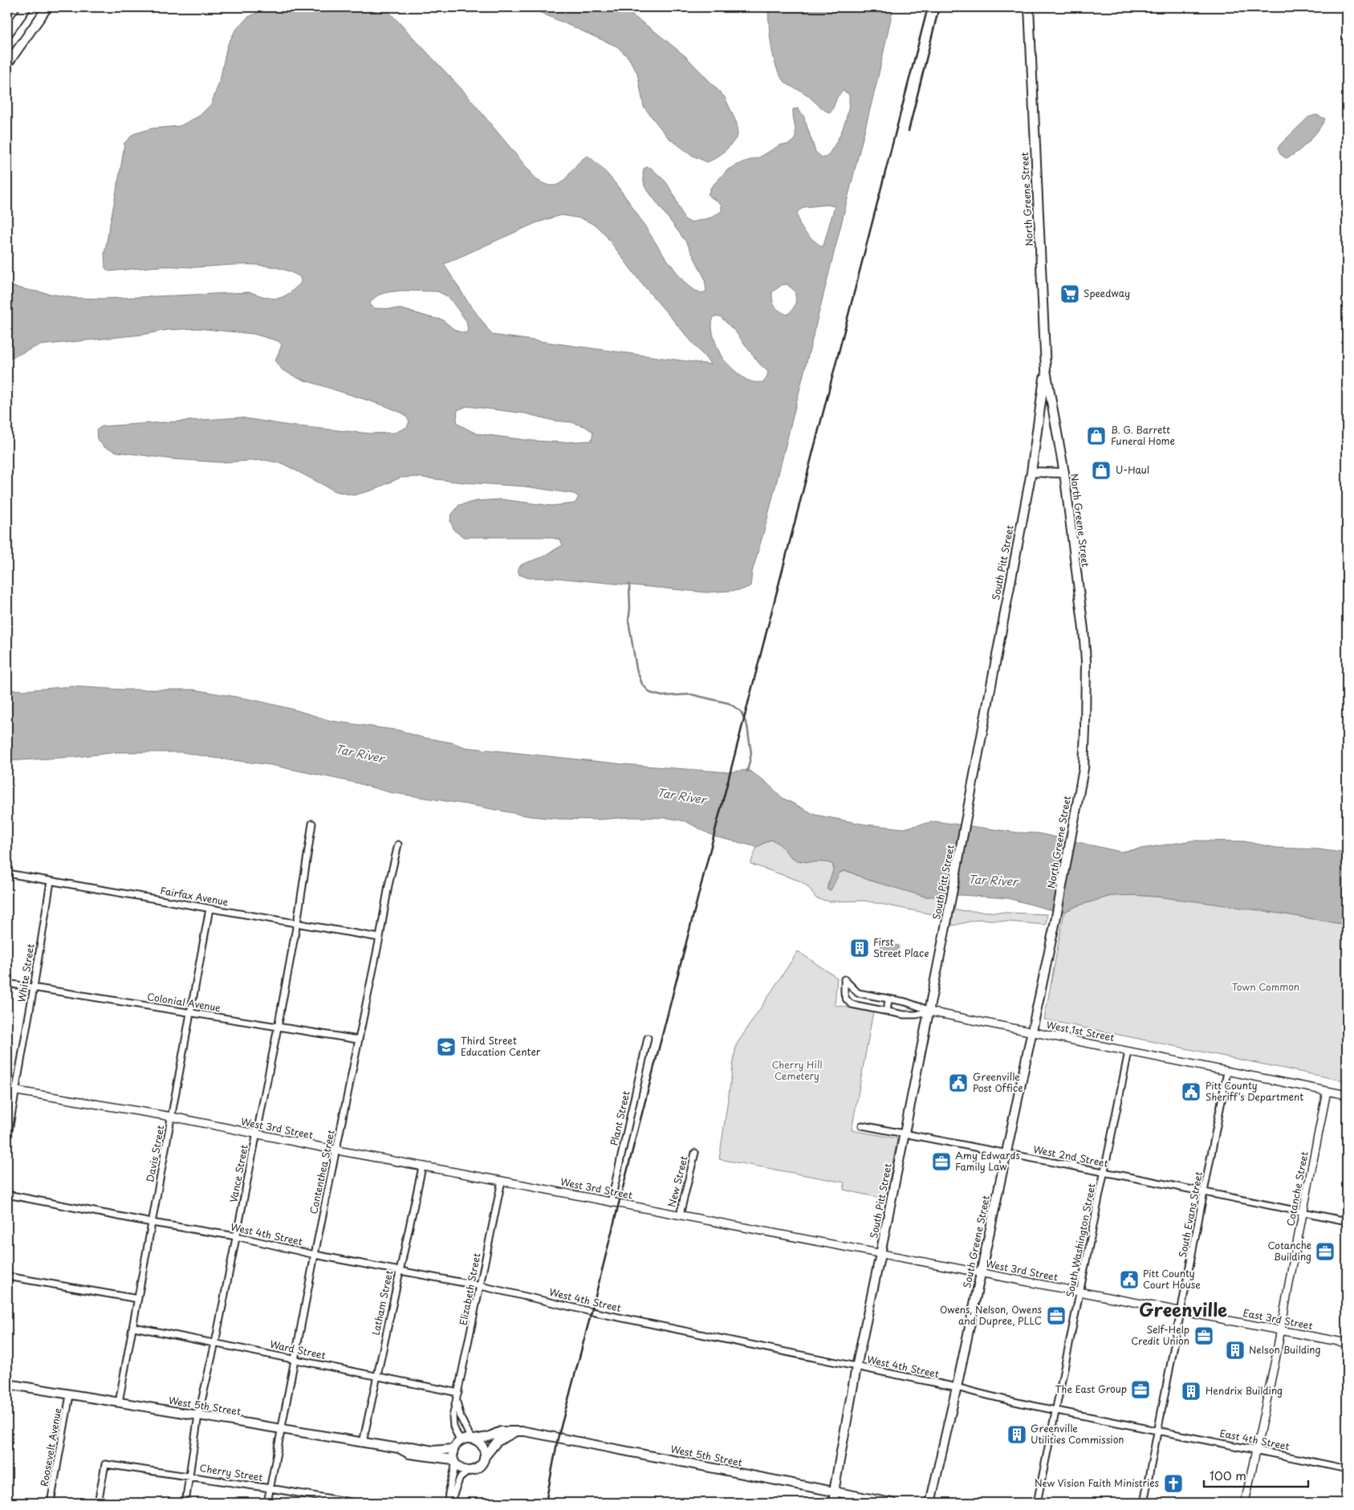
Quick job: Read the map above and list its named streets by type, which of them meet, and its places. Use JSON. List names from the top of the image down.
{
  "streets": {
    "main road": [
      "North Greene Street",
      "South Pitt Street",
      "South Greene Street",
      "West 5th Street"
    ],
    "street": [
      "Fairfax Avenue",
      "White Street",
      "Colonial Avenue",
      "West 1st Street",
      "Plant Street",
      "West 3rd Street",
      "Davis Street",
      "West 2nd Street",
      "Contenthea Street",
      "Vance Street",
      "New Street",
      "Cotanche Street",
      "South Evans Street",
      "West 4th Street",
      "South Washington Street",
      "Elizabeth Street",
      "Latham Street",
      "East 3rd Street",
      "Ward Street",
      "East 4th Street",
      "Roosevelt Avenue",
      "Cherry Street"
    ]
  },
  "crossings": [
    ["North Greene Street", "South Pitt Street"],
    ["North Greene Street", "West 1st Street"],
    ["North Greene Street", "South Greene Street"],
    ["South Pitt Street", "West 1st Street"],
    ["South Pitt Street", "West 3rd Street"],
    ["South Pitt Street", "West 2nd Street"],
    ["South Pitt Street", "West 4th Street"],
    ["South Pitt Street", "West 5th Street"],
    ["Fairfax Avenue", "White Street"],
    ["Fairfax Avenue", "Davis Street"],
    ["Fairfax Avenue", "Contenthea Street"],
    ["Fairfax Avenue", "Vance Street"],
    ["White Street", "Colonial Avenue"],
    ["White Street", "West 3rd Street"],
    ["Colonial Avenue", "Davis Street"],
    ["Colonial Avenue", "Contenthea Street"],
    ["Colonial Avenue", "Vance Street"],
    ["West 1st Street", "Cotanche Street"],
    ["West 1st Street", "South Evans Street"],
    ["West 1st Street", "South Washington Street"],
    ["West 1st Street", "South Greene Street"],
    ["Plant Street", "West 3rd Street"],
    ["West 3rd Street", "Davis Street"],
    ["West 3rd Street", "Contenthea Street"],
    ["West 3rd Street", "Vance Street"],
    ["West 3rd Street", "New Street"],
    ["West 3rd Street", "South Evans Street"],
    ["West 3rd Street", "South Washington Street"],
    ["West 3rd Street", "South Greene Street"],
    ["West 3rd Street", "Elizabeth Street"],
    ["West 3rd Street", "Latham Street"],
    ["West 3rd Street", "East 3rd Street"],
    ["Davis Street", "West 4th Street"],
    ["Davis Street", "Ward Street"],
    ["Davis Street", "West 5th Street"],
    ["West 2nd Street", "Cotanche Street"],
    ["West 2nd Street", "South Evans Street"],
    ["West 2nd Street", "South Washington Street"],
    ["West 2nd Street", "South Greene Street"],
    ["Contenthea Street", "West 4th Street"],
    ["Contenthea Street", "Ward Street"],
    ["Contenthea Street", "West 5th Street"],
    ["Contenthea Street", "Cherry Street"],
    ["Vance Street", "West 4th Street"],
    ["Vance Street", "Ward Street"],
    ["Vance Street", "West 5th Street"],
    ["Vance Street", "Cherry Street"],
    ["Cotanche Street", "East 3rd Street"],
    ["Cotanche Street", "East 4th Street"],
    ["South Evans Street", "West 4th Street"],
    ["South Evans Street", "East 3rd Street"],
    ["South Evans Street", "East 4th Street"],
    ["West 4th Street", "South Washington Street"],
    ["West 4th Street", "South Greene Street"],
    ["West 4th Street", "Elizabeth Street"],
    ["West 4th Street", "Latham Street"],
    ["West 4th Street", "East 4th Street"],
    ["Elizabeth Street", "Ward Street"],
    ["Elizabeth Street", "West 5th Street"],
    ["Latham Street", "Ward Street"],
    ["Latham Street", "West 5th Street"],
    ["West 5th Street", "Roosevelt Avenue"]
  ],
  "districts": ["Greenville"],
  "water": ["Tar River"],
  "parks": ["Town Common", "Cherry Hill Cemetery"],
  "places": {
    "supermarket": ["Speedway"],
    "shop": ["B. G. Barrett Funeral Home", "U-Haul"],
    "building": [
      "First Street Place",
      "Nelson Building",
      "Hendrix Building",
      "Greenville Utilities Commission"
    ],
    "school or university": ["Third Street Education Center"],
    "public building": ["Greenville Post Office", "Pitt County Sheriff's Department", "Pitt County Court House"],
    "office": [
      "Amy Edwards Family Law",
      "Cotanche Building",
      "Owens, Nelson, Owens and Dupree, PLLC",
      "Self-Help Credit Union",
      "The East Group"
    ],
    "church": ["New Vision Faith Ministries"]
  },
  "scale_bar": "100 m"
}
